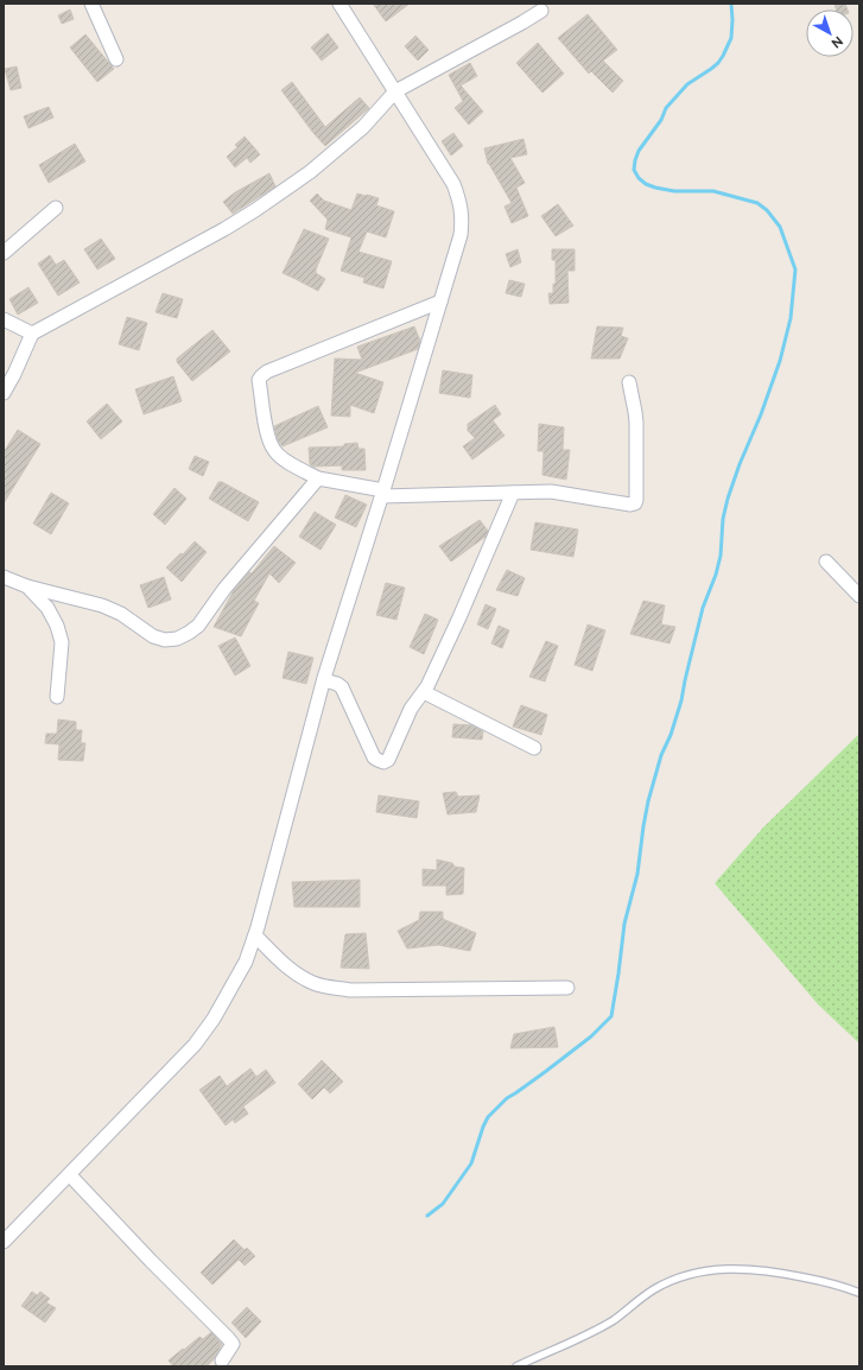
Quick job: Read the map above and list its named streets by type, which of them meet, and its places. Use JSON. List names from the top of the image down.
{
  "north": "bottom right"
}
